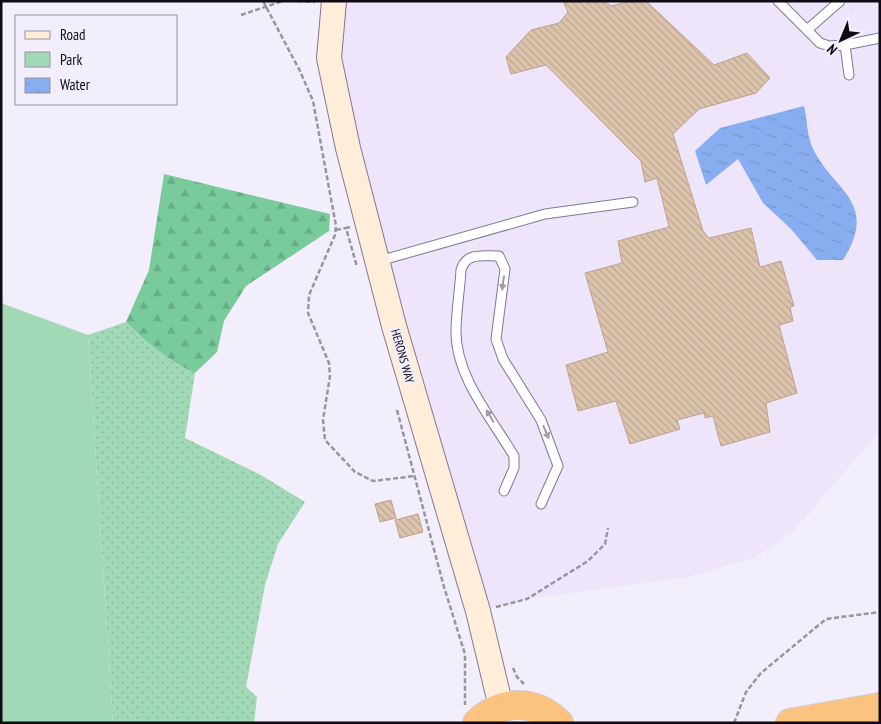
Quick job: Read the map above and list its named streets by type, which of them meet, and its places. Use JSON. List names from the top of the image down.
{
  "streets": {
    "street": ["HERONS WAY"]
  },
  "legend": ["Road", "Park", "Water"],
  "north": "bottom left"
}
